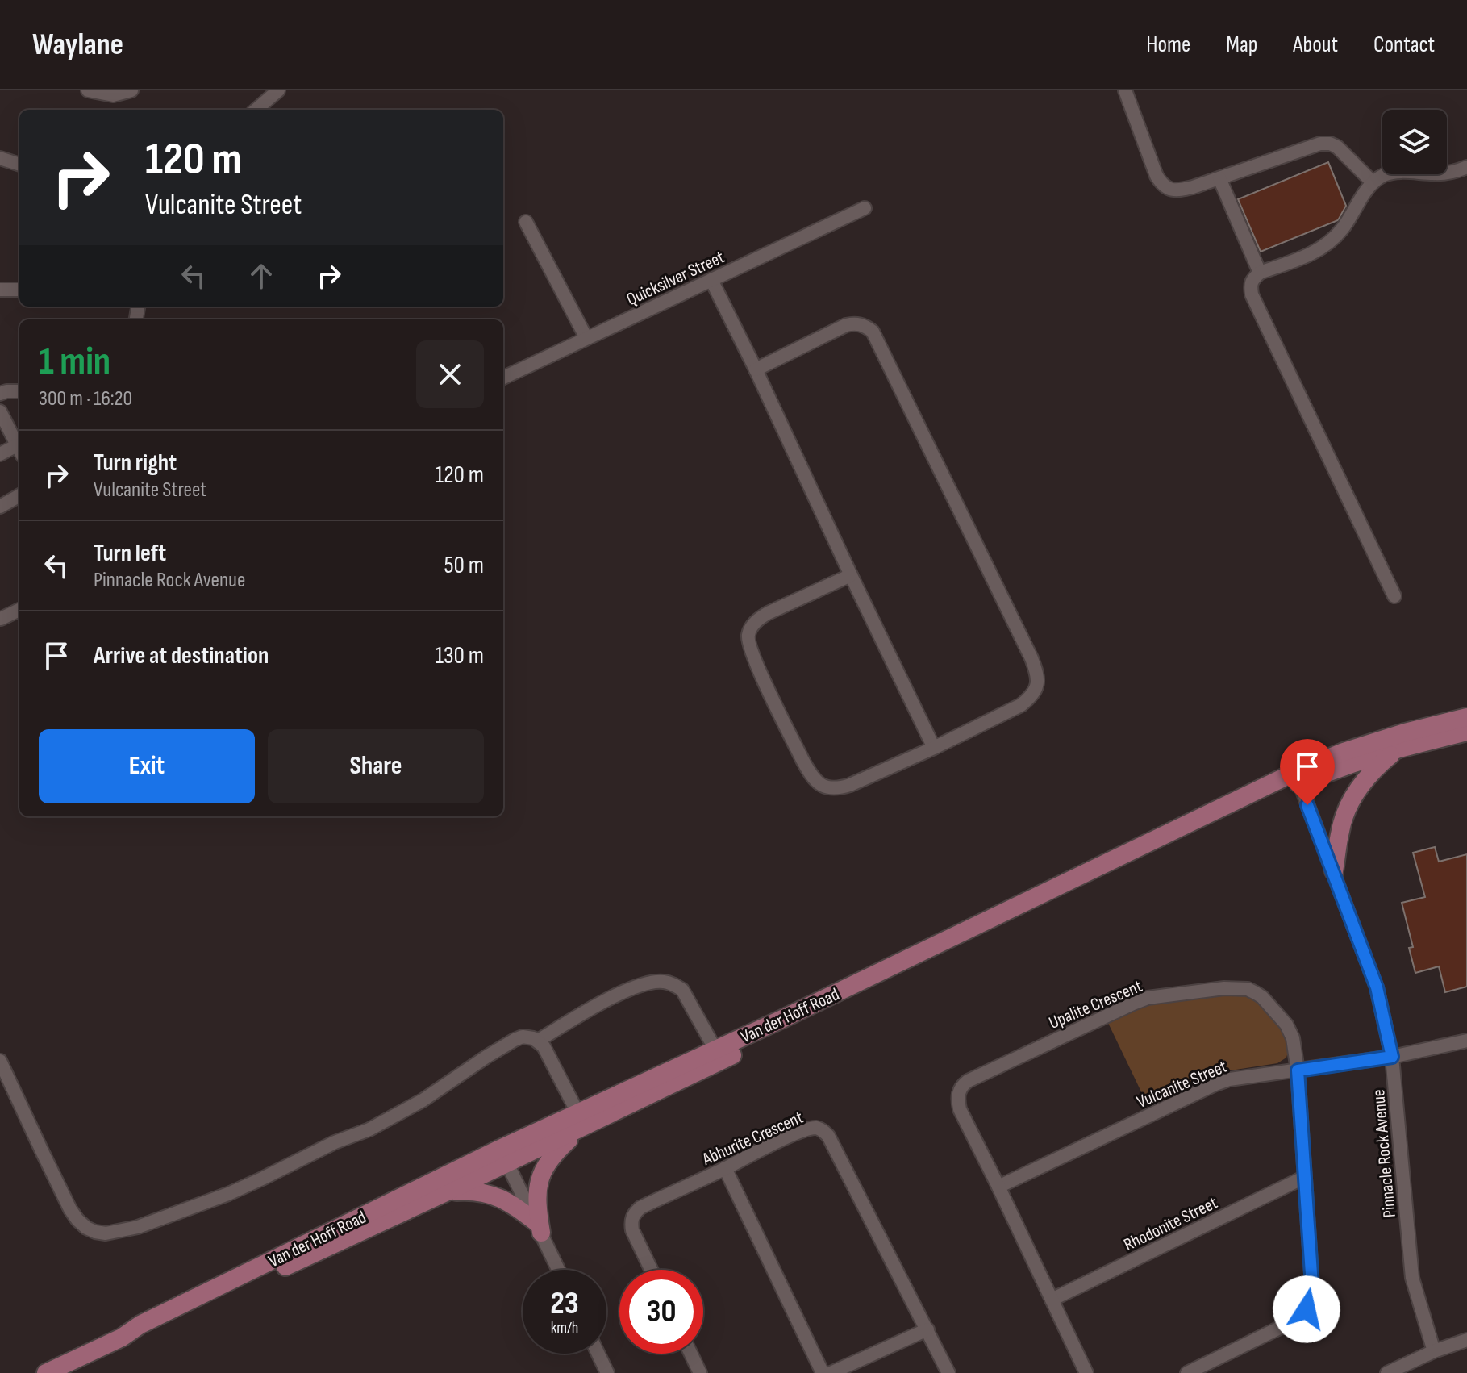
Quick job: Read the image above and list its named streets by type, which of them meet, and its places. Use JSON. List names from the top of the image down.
{
  "streets": {
    "main road": ["Van der Hoff Road"],
    "street": [
      "Quicksilver Street",
      "Upalite Crescent",
      "Vulcanite Street",
      "Abhurite Crescent",
      "Pinnacle Rock Avenue",
      "Rhodonite Street"
    ]
  },
  "crossings": [
    ["Upalite Crescent", "Vulcanite Street"],
    ["Upalite Crescent", "Rhodonite Street"],
    ["Van der Hoff Road", "Pinnacle Rock Avenue"],
    ["Vulcanite Street", "Pinnacle Rock Avenue"]
  ],
  "page": {
    "header": "Waylane",
    "nav": [
      "Home",
      "Map",
      "About",
      "Contact"
    ],
    "turn": ["120 m", "Vulcanite Street"],
    "heading": ["1 min", "300 m · 16:20"],
    "list": [
      {
        "name": "Turn right",
        "note": "Vulcanite Street",
        "value": "120 m"
      },
      {
        "name": "Turn left",
        "note": "Pinnacle Rock Avenue",
        "value": "50 m"
      },
      {
        "name": "Arrive at destination",
        "value": "130 m"
      }
    ],
    "buttons": ["Exit", "Share"],
    "speed": "23 km/h",
    "limit": "30"
  }
}
